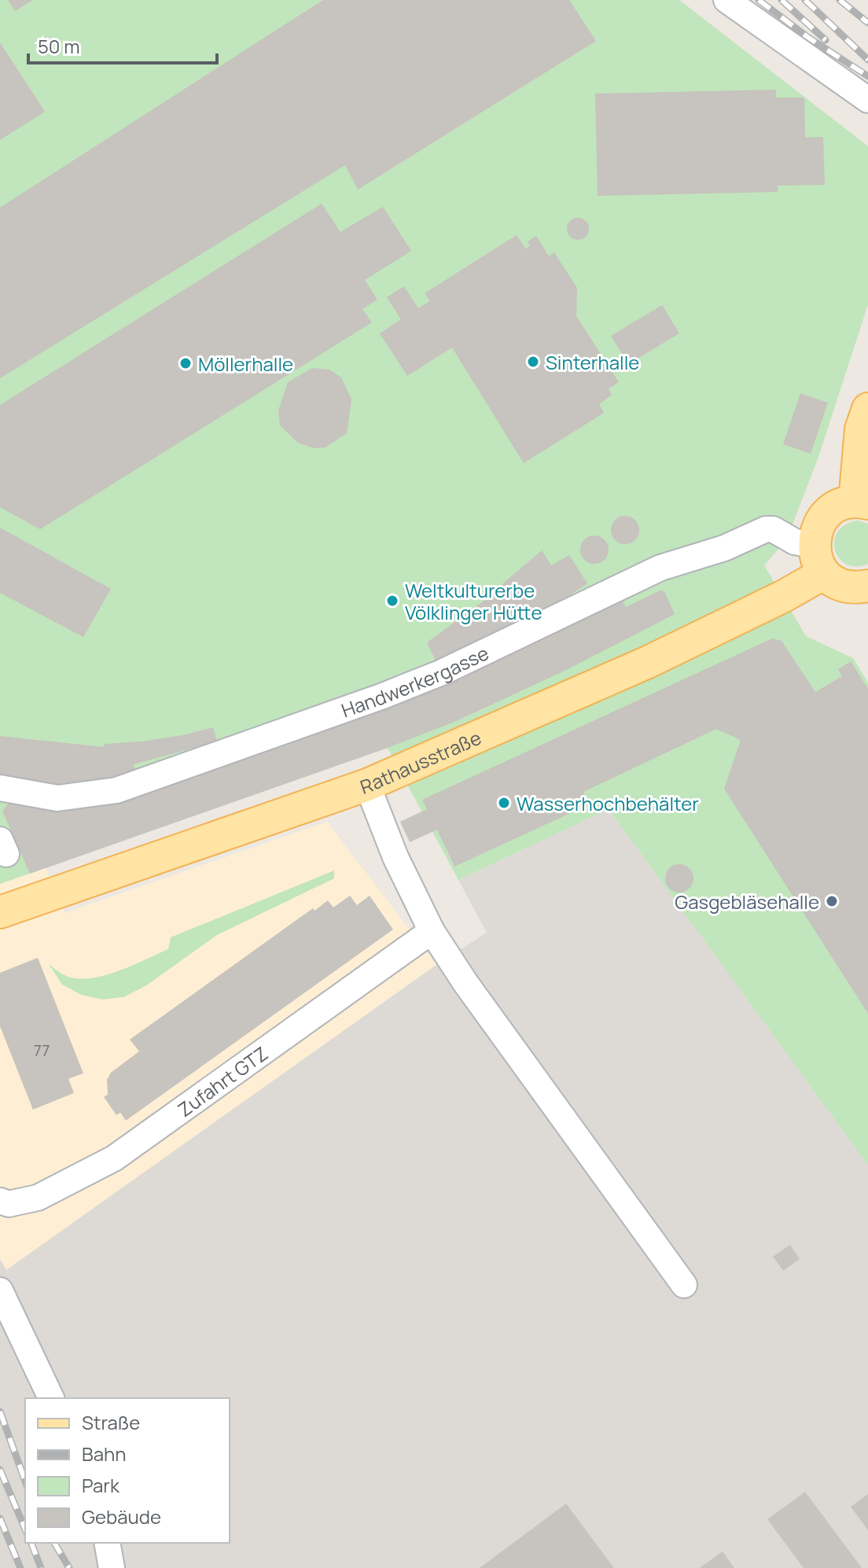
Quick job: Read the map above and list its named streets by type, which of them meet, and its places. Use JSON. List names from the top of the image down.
{
  "streets": {
    "main road": ["Rathausstraße"],
    "lane": ["Handwerkergasse", "Zufahrt GTZ"]
  },
  "crossings": [
    ["Handwerkergasse", "Rathausstraße"]
  ],
  "places": [
    "Sinterhalle",
    "Möllerhalle",
    "Weltkulturerbe Völklinger Hütte",
    "Wasserhochbehälter",
    "Gasgebläsehalle"
  ],
  "house_numbers": ["77"],
  "legend": [
    "Straße",
    "Bahn",
    "Park",
    "Gebäude"
  ],
  "scale_bar": "50 m"
}
